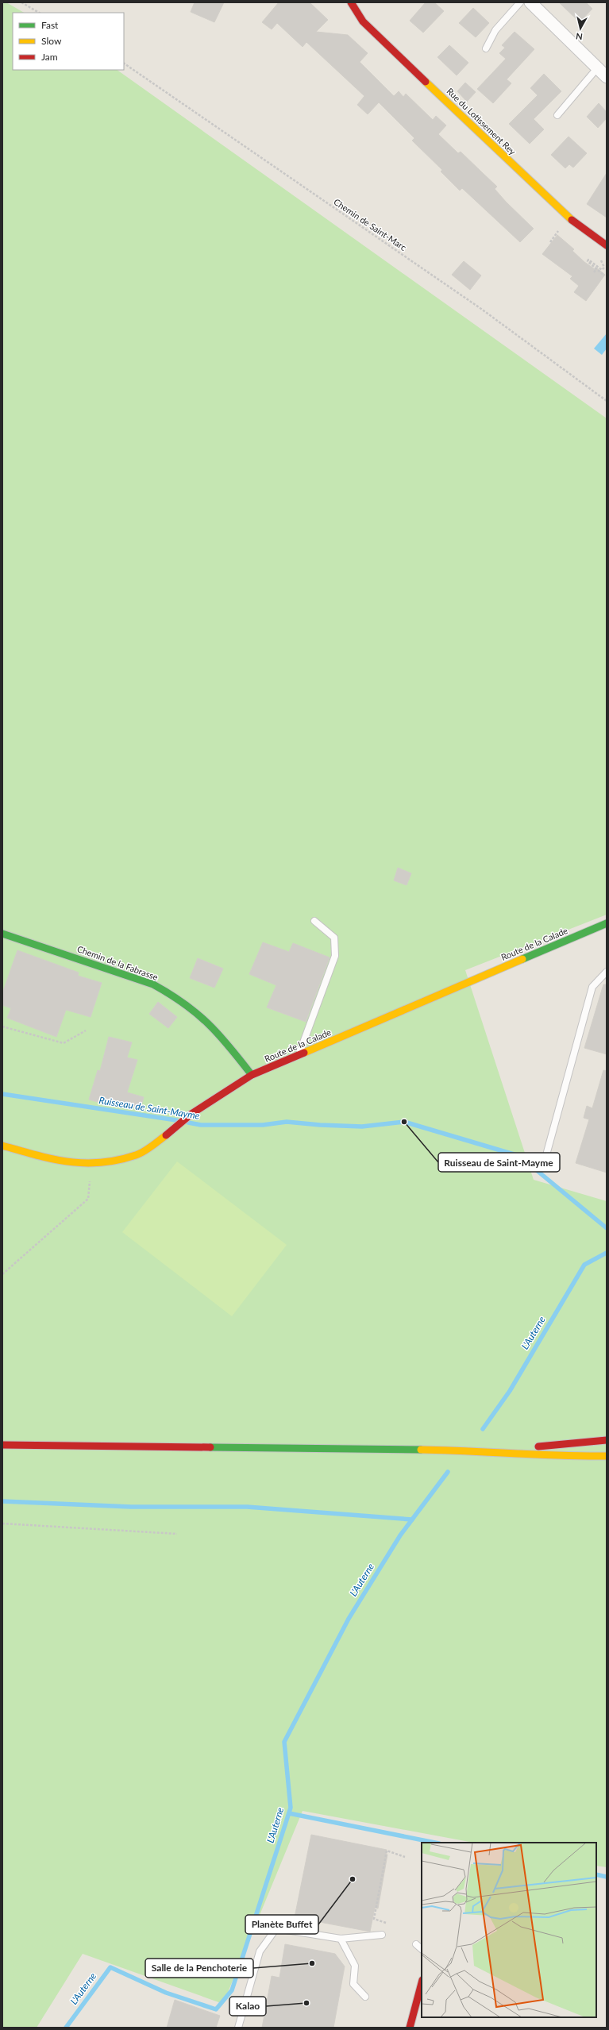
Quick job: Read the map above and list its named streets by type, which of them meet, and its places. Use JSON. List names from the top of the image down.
{
  "streets": {
    "street": ["Rue du Lotissement Rey", "Route de la Calade", "Chemin de la Fabrasse"],
    "path": ["Chemin de Saint-Marc"]
  },
  "crossings": [
    ["Route de la Calade", "Chemin de la Fabrasse"]
  ],
  "water": ["Ruisseau de Saint-Mayme", "L'Auterne"],
  "places": [
    "Ruisseau de Saint-Mayme",
    "Planète Buffet",
    "Salle de la Penchoterie",
    "Kalao"
  ],
  "legend": ["Fast", "Slow", "Jam"],
  "north": "bottom"
}
